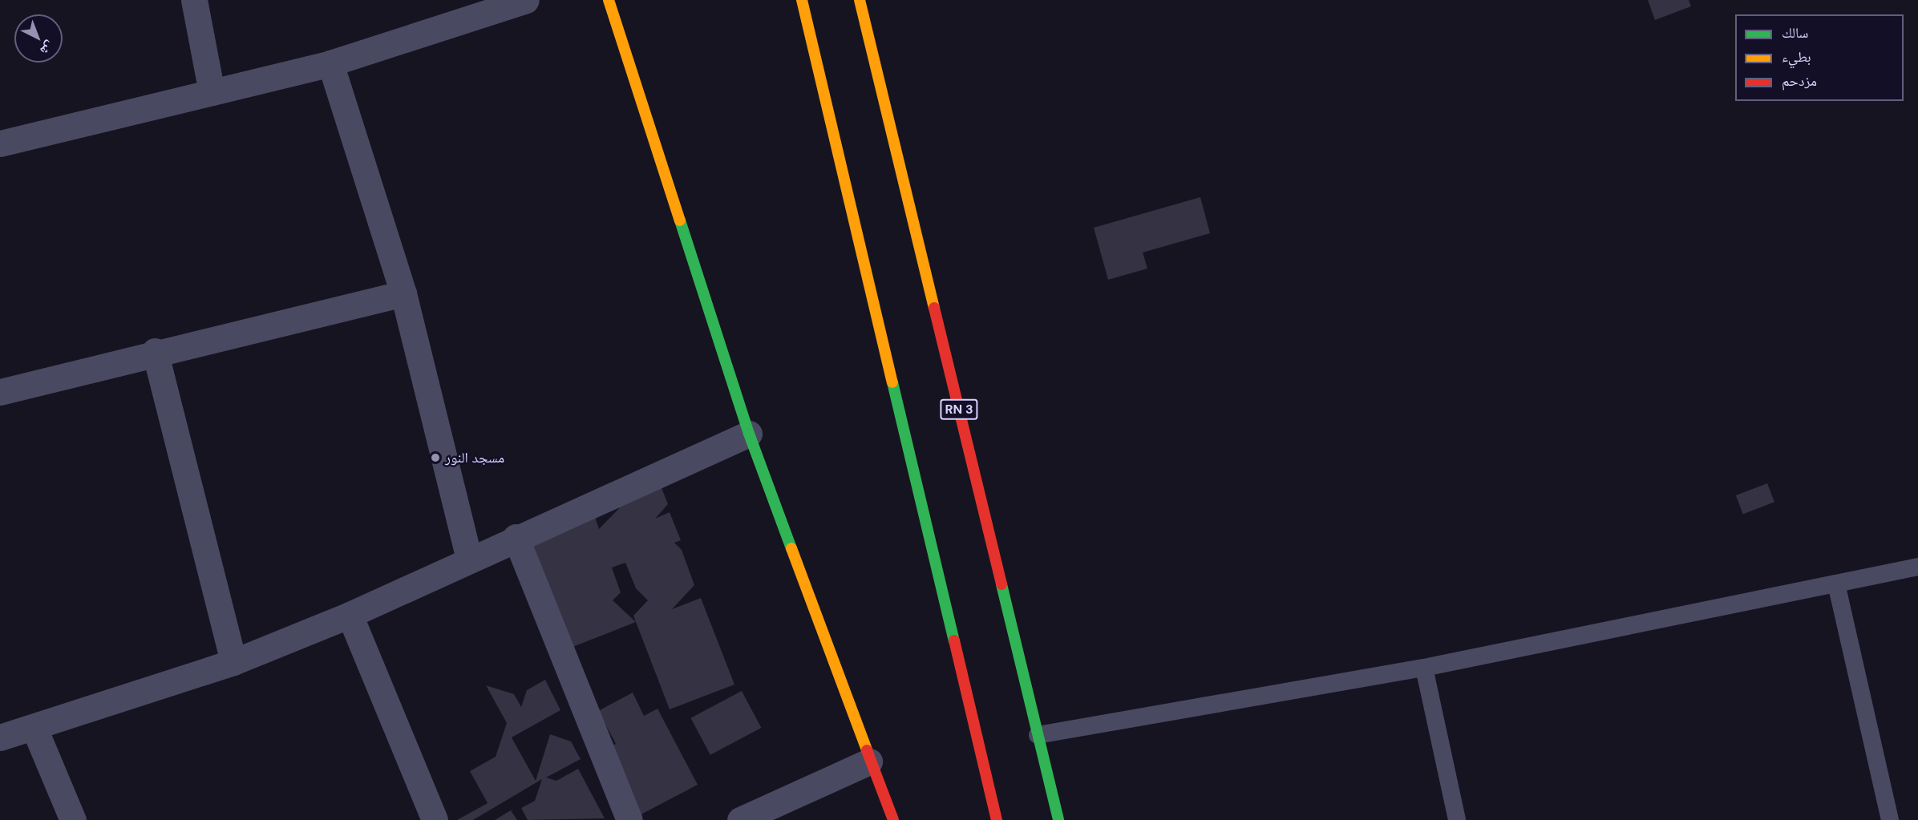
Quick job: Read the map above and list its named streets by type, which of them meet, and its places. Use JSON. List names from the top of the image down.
{
  "streets": {
    "main road": ["RN 3"]
  },
  "places": ["مسجد النور"],
  "legend": ["سالك", "بطيء", "مزدحم"],
  "north": "bottom right"
}
